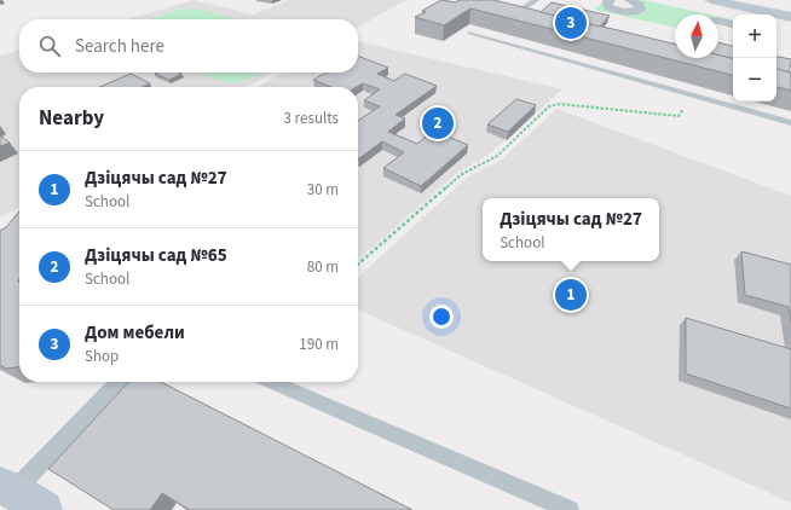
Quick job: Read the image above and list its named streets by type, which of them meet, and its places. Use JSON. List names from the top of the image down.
{
  "north": "top",
  "page": {
    "pins": ["3", "2", "1"],
    "map_buttons": ["+", "−"],
    "search": "Search here",
    "heading": ["Nearby", "3 results"],
    "list": [
      {
        "mark": "1",
        "name": "Дзіцячы сад №27",
        "note": "School",
        "value": "30 m"
      },
      {
        "mark": "2",
        "name": "Дзіцячы сад №65",
        "note": "School",
        "value": "80 m"
      },
      {
        "mark": "3",
        "name": "Дом мебели",
        "note": "Shop",
        "value": "190 m"
      }
    ],
    "popup": ["Дзіцячы сад №27", "School"]
  }
}
